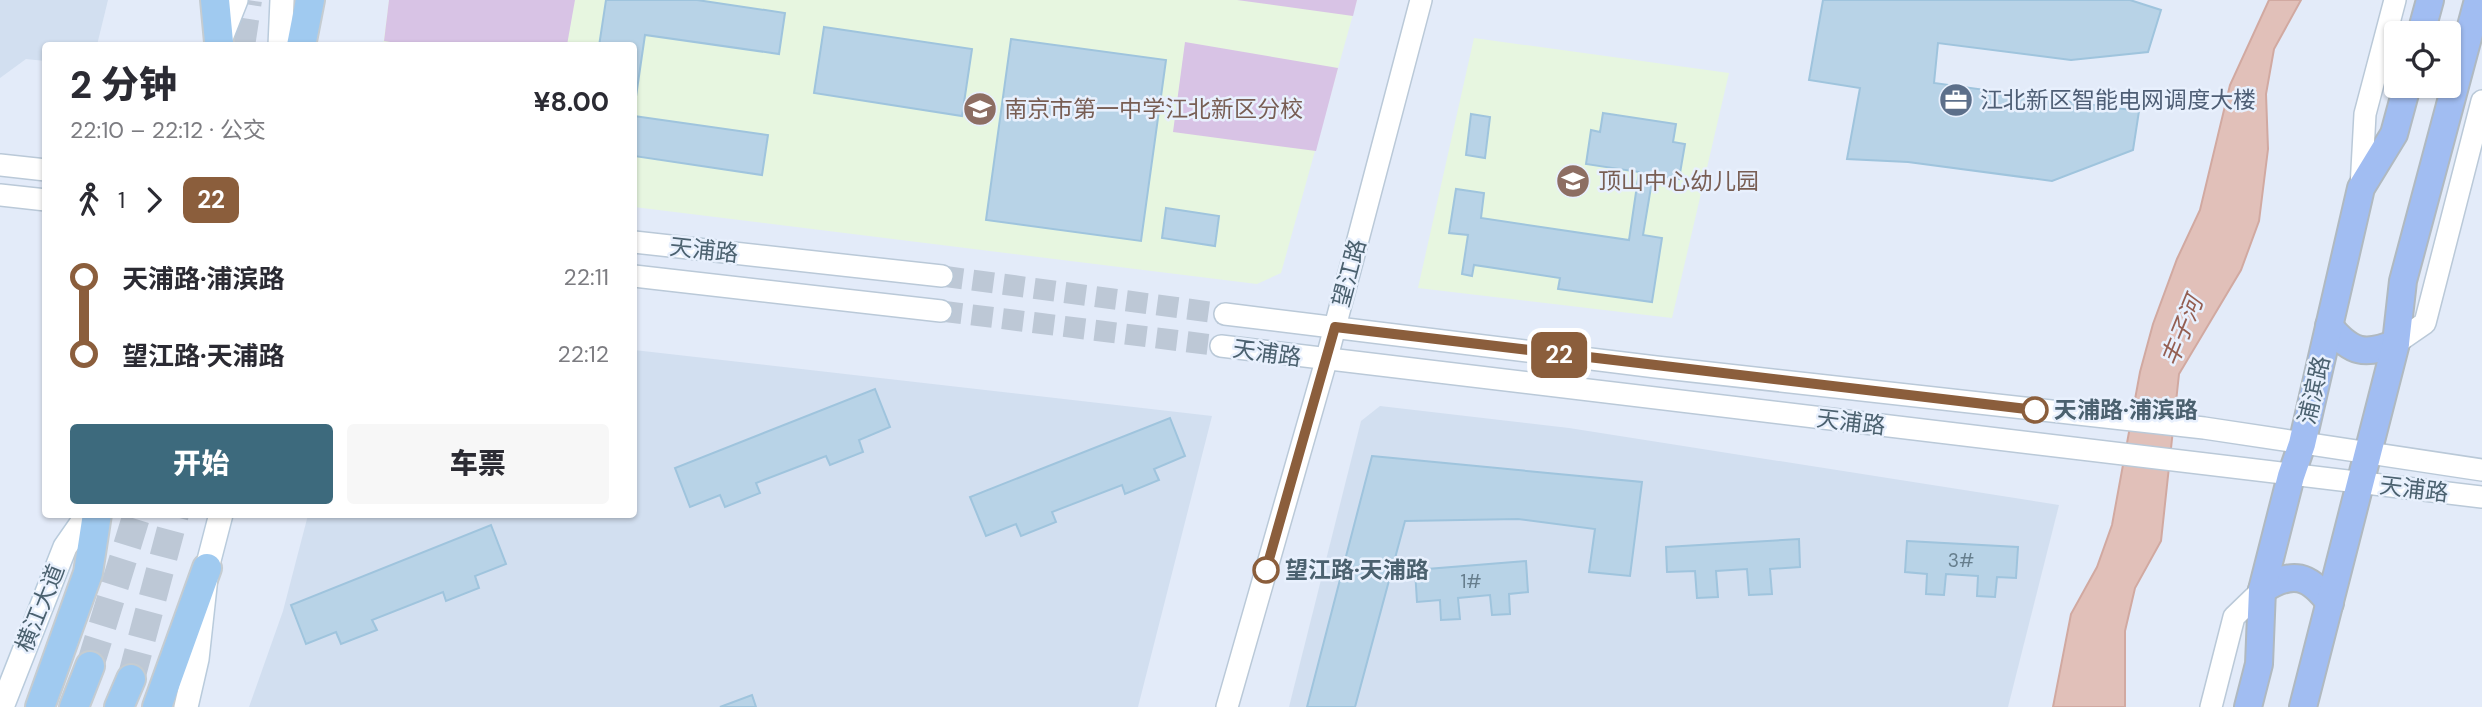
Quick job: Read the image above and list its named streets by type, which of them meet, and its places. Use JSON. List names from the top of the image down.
{
  "streets": {
    "main road": ["浦滨路", "横江大道"],
    "street": ["天浦路", "望江路"]
  },
  "crossings": [
    ["天浦路", "望江路"],
    ["天浦路", "浦滨路"]
  ],
  "water": ["丰子河"],
  "places": {
    "office": ["江北新区智能电网调度大楼"],
    "school or university": ["南京市第一中学江北新区分校", "顶山中心幼儿园"],
    "other": ["天浦路·浦滨路", "望江路·天浦路"]
  },
  "lines": ["bus line 22"],
  "house_numbers": ["3#", "1#"],
  "page": {
    "on_map": "22",
    "heading": ["2 分钟", "22:10 – 22:12 · 公交", "¥8.00"],
    "legs": ["1", "22"],
    "list": [
      {
        "name": "天浦路·浦滨路",
        "value": "22:11"
      },
      {
        "name": "望江路·天浦路",
        "value": "22:12"
      }
    ],
    "buttons": ["开始", "车票"]
  }
}
